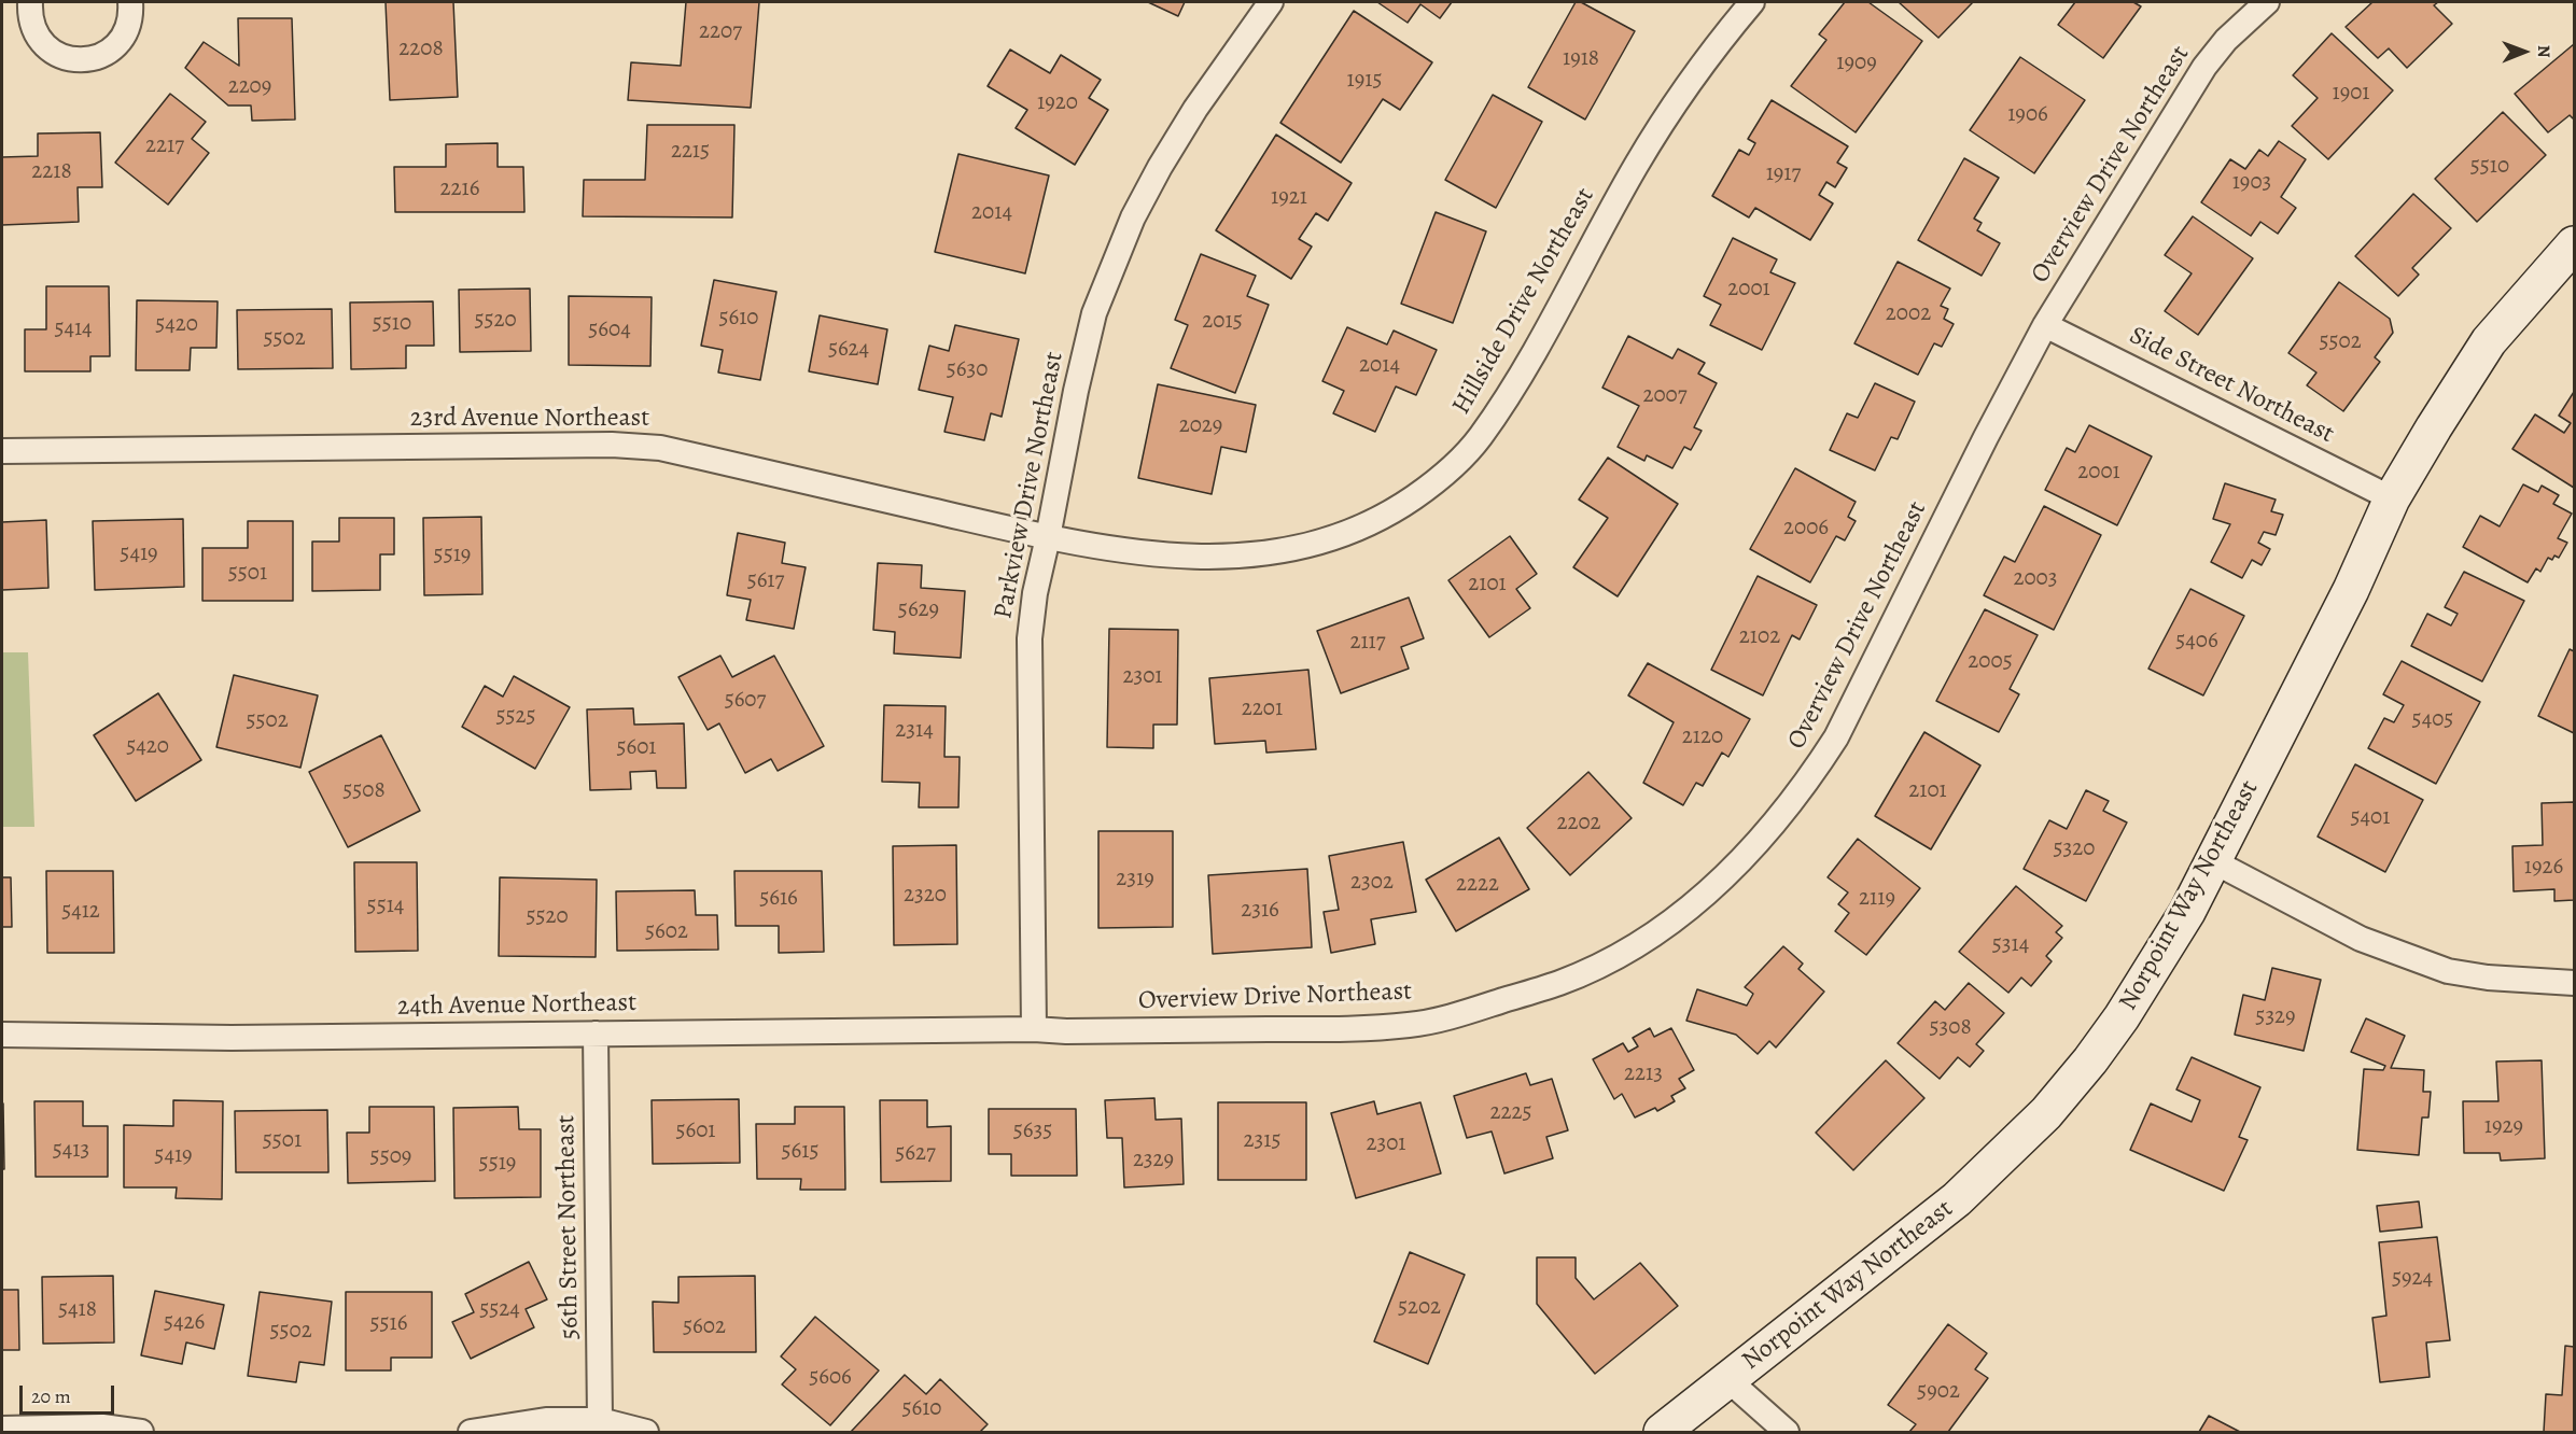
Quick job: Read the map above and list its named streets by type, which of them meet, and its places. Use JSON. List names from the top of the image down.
{
  "streets": {
    "street": [
      "Overview Drive Northeast",
      "Hillside Drive Northeast",
      "Side Street Northeast",
      "23rd Avenue Northeast",
      "Parkview Drive Northeast",
      "Norpoint Way Northeast",
      "24th Avenue Northeast",
      "56th Street Northeast"
    ]
  },
  "crossings": [
    ["Overview Drive Northeast", "Side Street Northeast"],
    ["Overview Drive Northeast", "Parkview Drive Northeast"],
    ["Overview Drive Northeast", "24th Avenue Northeast"],
    ["Hillside Drive Northeast", "23rd Avenue Northeast"],
    ["Hillside Drive Northeast", "Parkview Drive Northeast"],
    ["Side Street Northeast", "Norpoint Way Northeast"],
    ["23rd Avenue Northeast", "Parkview Drive Northeast"],
    ["Parkview Drive Northeast", "24th Avenue Northeast"],
    ["24th Avenue Northeast", "56th Street Northeast"]
  ],
  "house_numbers": [
    "2207",
    "2208",
    "1918",
    "1909",
    "1915",
    "2209",
    "1901",
    "1920",
    "1906",
    "2217",
    "2215",
    "5510",
    "2218",
    "1917",
    "1903",
    "2216",
    "1921",
    "2014",
    "2001",
    "2002",
    "5610",
    "5520",
    "2015",
    "5510",
    "5420",
    "5414",
    "5604",
    "5502",
    "5502",
    "5624",
    "2014",
    "5630",
    "2007",
    "2029",
    "2001",
    "2006",
    "5419",
    "5519",
    "5501",
    "2003",
    "5617",
    "2101",
    "5629",
    "2102",
    "5406",
    "2117",
    "2005",
    "2301",
    "5607",
    "2201",
    "5525",
    "5405",
    "5502",
    "2314",
    "2120",
    "5420",
    "5601",
    "5508",
    "2101",
    "5401",
    "2202",
    "5320",
    "1926",
    "2319",
    "2302",
    "2222",
    "2320",
    "5616",
    "2119",
    "5514",
    "2316",
    "5412",
    "5520",
    "5602",
    "5314",
    "5329",
    "5308",
    "2213",
    "2225",
    "1929",
    "5601",
    "5635",
    "5501",
    "2315",
    "2301",
    "5413",
    "5615",
    "5627",
    "5419",
    "5509",
    "2329",
    "5519",
    "5924",
    "5202",
    "5418",
    "5524",
    "5426",
    "5516",
    "5602",
    "5502",
    "5606",
    "5902",
    "5610"
  ],
  "scale_bar": "20 m",
  "north": "right"
}
